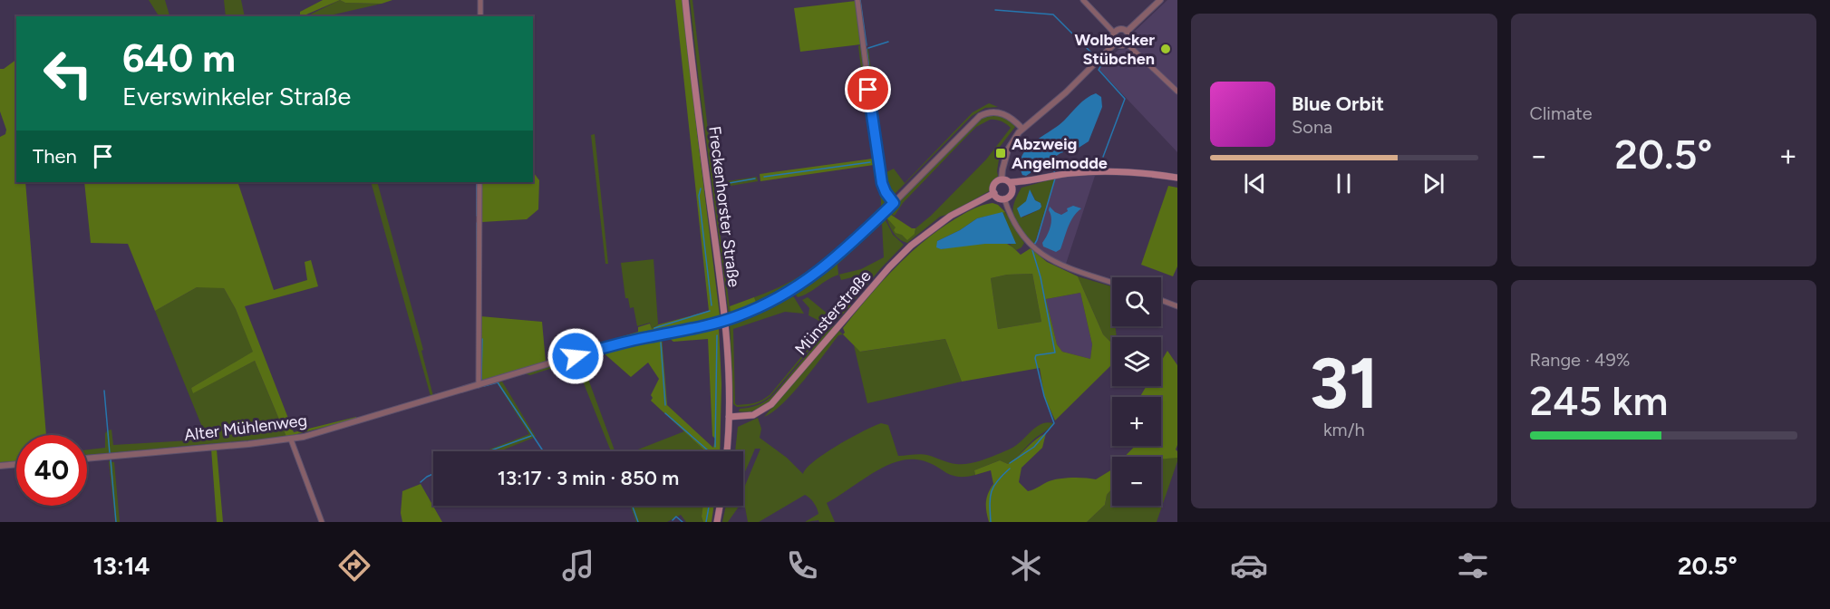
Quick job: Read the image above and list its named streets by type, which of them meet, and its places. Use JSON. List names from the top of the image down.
{
  "streets": {
    "main road": ["Freckenhorster Straße", "Münsterstraße"],
    "street": ["Alter Mühlenweg"]
  },
  "crossings": [
    ["Freckenhorster Straße", "Münsterstraße"]
  ],
  "places": {
    "other": ["Wolbecker Stübchen"],
    "transit": ["Abzweig Angelmodde"]
  },
  "page": {
    "tile": [
      "Climate",
      ["31", "km/h"],
      ["Range · 49%", "245 km"]
    ],
    "turn": ["640 m", "Everswinkeler Straße"],
    "song": ["Blue Orbit", "Sona"],
    "then": "Then",
    "heat": ["−", "20.5°", "+"],
    "map_buttons": ["+", "−"],
    "limit": "40",
    "trip": "13:17 · 3 min · 850 m",
    "tabs": ["13:14", "20.5°"]
  }
}
